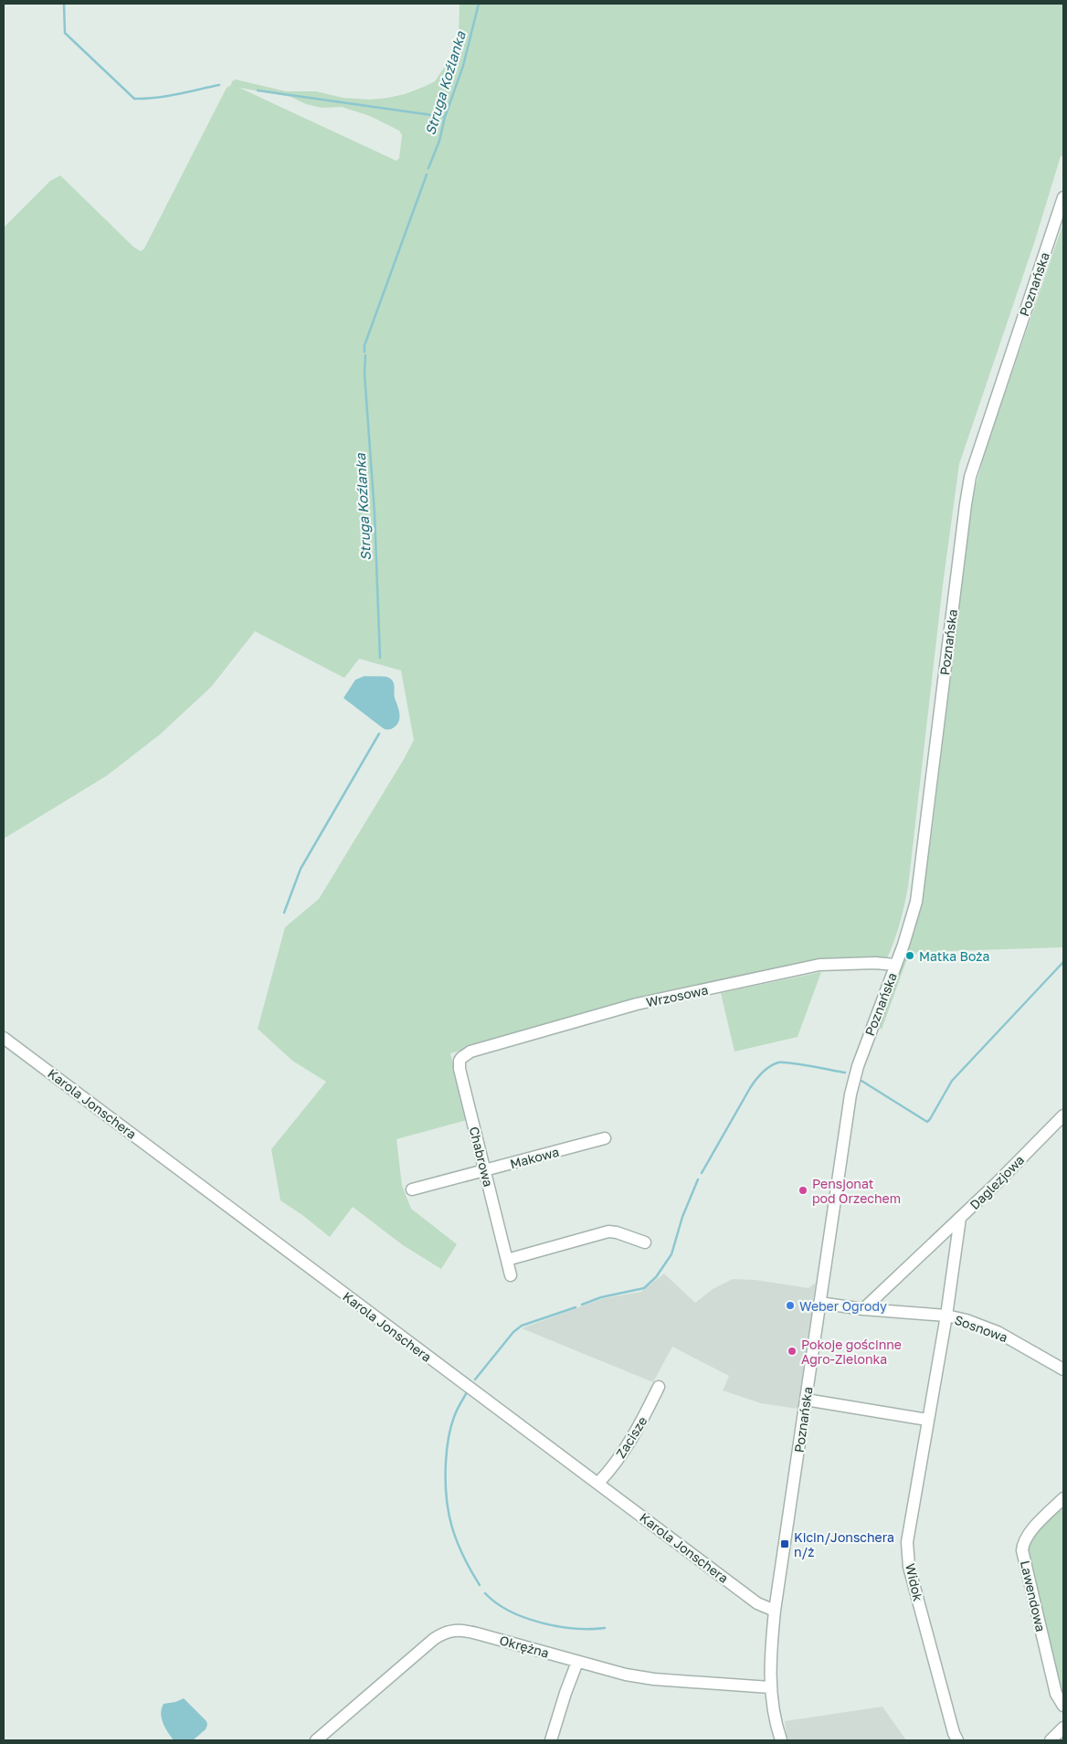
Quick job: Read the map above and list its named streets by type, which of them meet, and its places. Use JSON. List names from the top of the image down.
{
  "streets": {
    "street": [
      "Poznańska",
      "Wrzosowa",
      "Karola Jonschera",
      "Chabrowa",
      "Makowa",
      "Daglezjowa",
      "Sosnowa",
      "Zacisze",
      "Widok",
      "Lawendowa",
      "Okrężna"
    ]
  },
  "crossings": [
    ["Poznańska", "Wrzosowa"],
    ["Poznańska", "Karola Jonschera"],
    ["Poznańska", "Sosnowa"],
    ["Poznańska", "Okrężna"],
    ["Wrzosowa", "Chabrowa"],
    ["Karola Jonschera", "Zacisze"],
    ["Chabrowa", "Makowa"],
    ["Daglezjowa", "Sosnowa"],
    ["Daglezjowa", "Widok"],
    ["Sosnowa", "Widok"]
  ],
  "water": ["Struga Koźlanka"],
  "places": {
    "other": [
      "Matka Boża",
      "Pensjonat pod Orzechem",
      "Weber Ogrody",
      "Pokoje gościnne Agro-Zielonka"
    ],
    "transit": ["Kicin/Jonschera n/ż"]
  }
}
